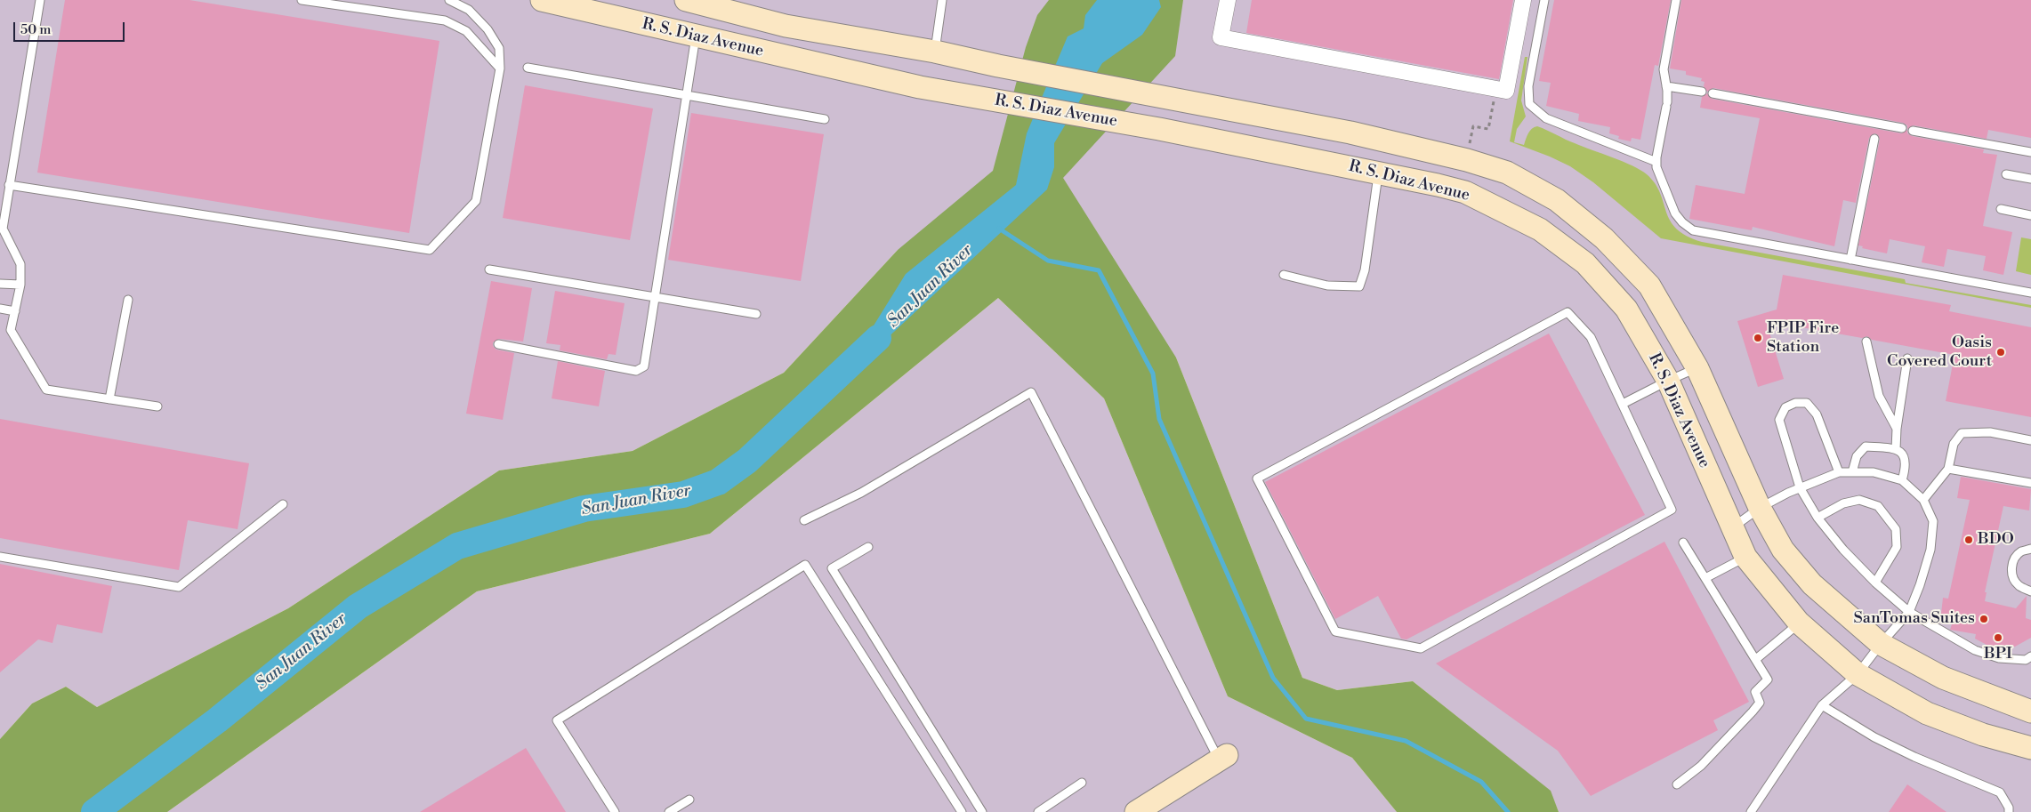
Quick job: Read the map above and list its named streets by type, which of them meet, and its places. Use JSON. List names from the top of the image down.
{
  "streets": {
    "street": ["R. S. Diaz Avenue"]
  },
  "water": ["San Juan River"],
  "places": [
    "FPIP Fire Station",
    "Oasis Covered Court",
    "BDO",
    "SanTomas Suites",
    "BPI"
  ],
  "scale_bar": "50 m"
}
